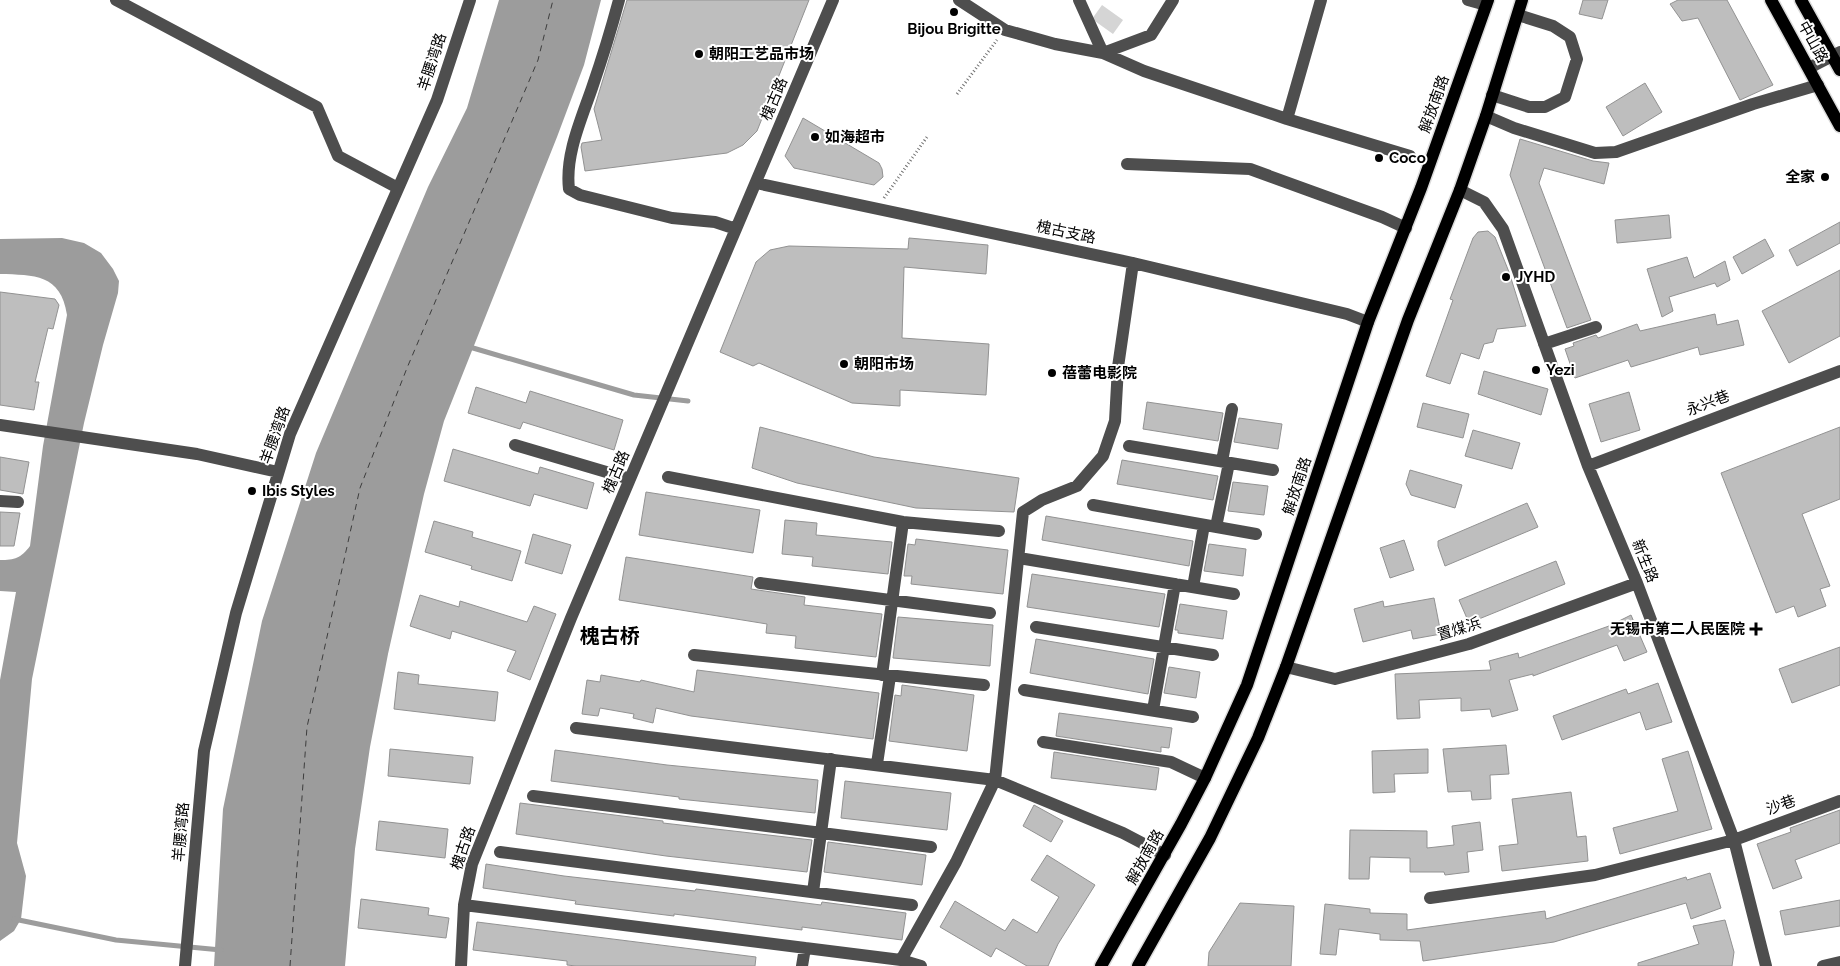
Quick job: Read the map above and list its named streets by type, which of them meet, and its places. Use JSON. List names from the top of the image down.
{
  "streets": {
    "main road": ["中山路", "解放南路"],
    "street": [
      "羊腰湾路",
      "槐古路",
      "槐古支路",
      "永兴巷",
      "新生路",
      "置煤浜",
      "沙巷"
    ]
  },
  "crossings": [
    ["槐古路", "槐古支路"],
    ["解放南路", "槐古支路"],
    ["永兴巷", "新生路"],
    ["新生路", "置煤浜"],
    ["新生路", "沙巷"]
  ],
  "districts": ["槐古桥"],
  "places": {
    "other": [
      "Bijou Brigitte",
      "朝阳工艺品市场",
      "如海超市",
      "Coco",
      "全家",
      "JYHD",
      "朝阳市场",
      "Yezi",
      "蓓蕾电影院",
      "Ibis Styles"
    ],
    "health": ["无锡市第二人民医院"]
  }
}
